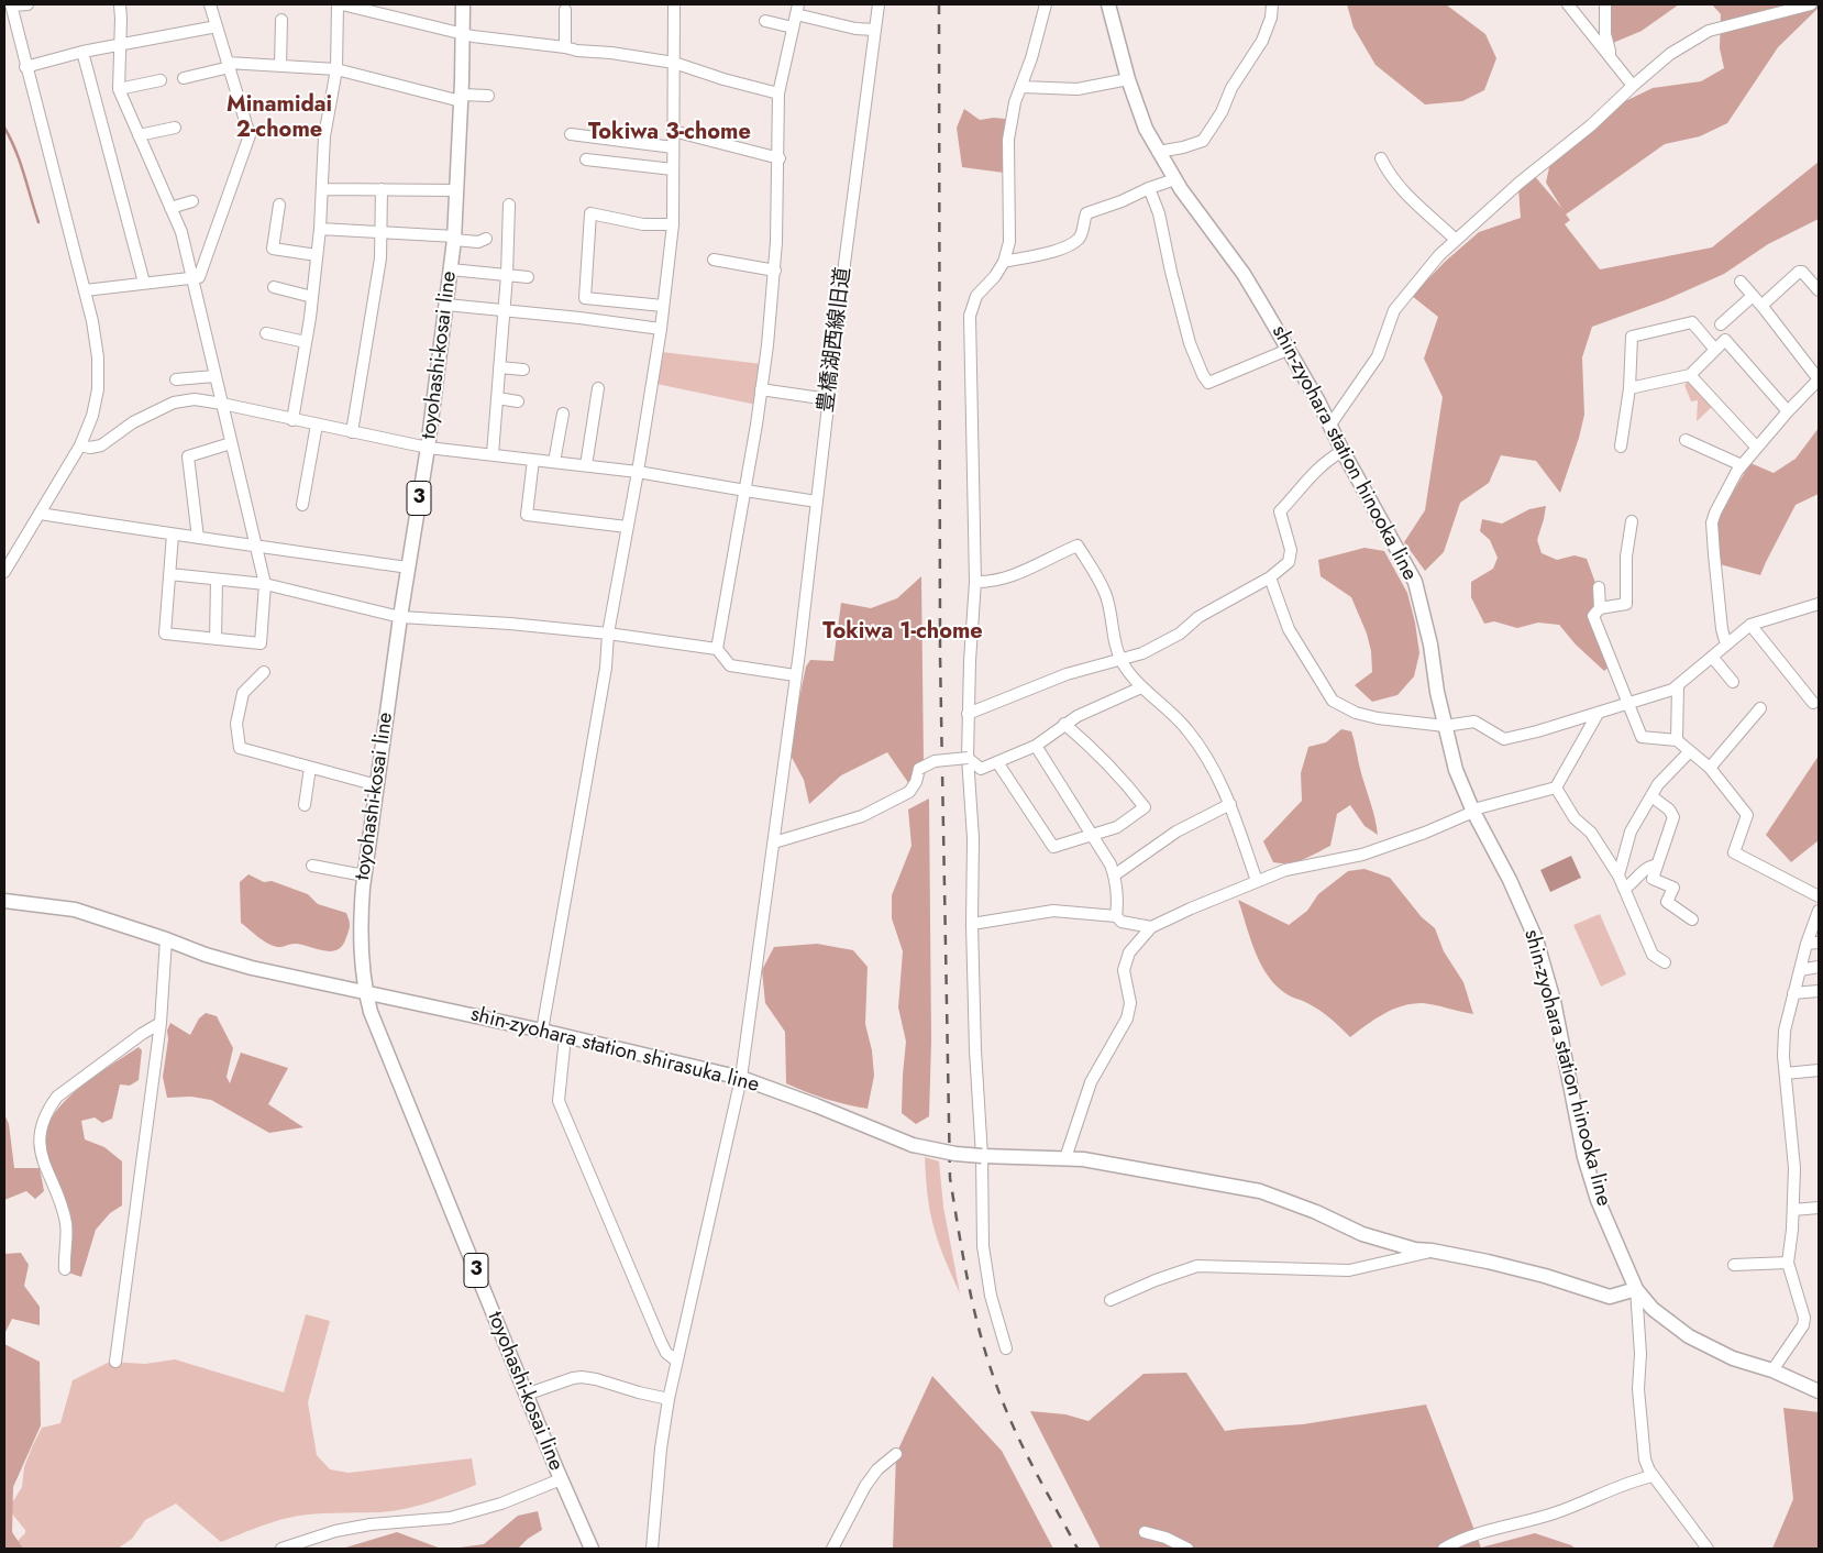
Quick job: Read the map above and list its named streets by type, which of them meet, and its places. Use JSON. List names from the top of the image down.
{
  "streets": {
    "main road": [
      "toyohashi-kosai line",
      "shin-zyohara station hinooka line",
      "3",
      "shin-zyohara station shirasuka line"
    ],
    "street": ["豊橋湖西線旧道"]
  },
  "crossings": [
    ["豊橋湖西線旧道", "shin-zyohara station shirasuka line"],
    ["toyohashi-kosai line", "shin-zyohara station shirasuka line"],
    ["shin-zyohara station hinooka line", "shin-zyohara station shirasuka line"]
  ],
  "districts": ["Minamidai 2-chome", "Tokiwa 3-chome", "Tokiwa 1-chome"]
}
